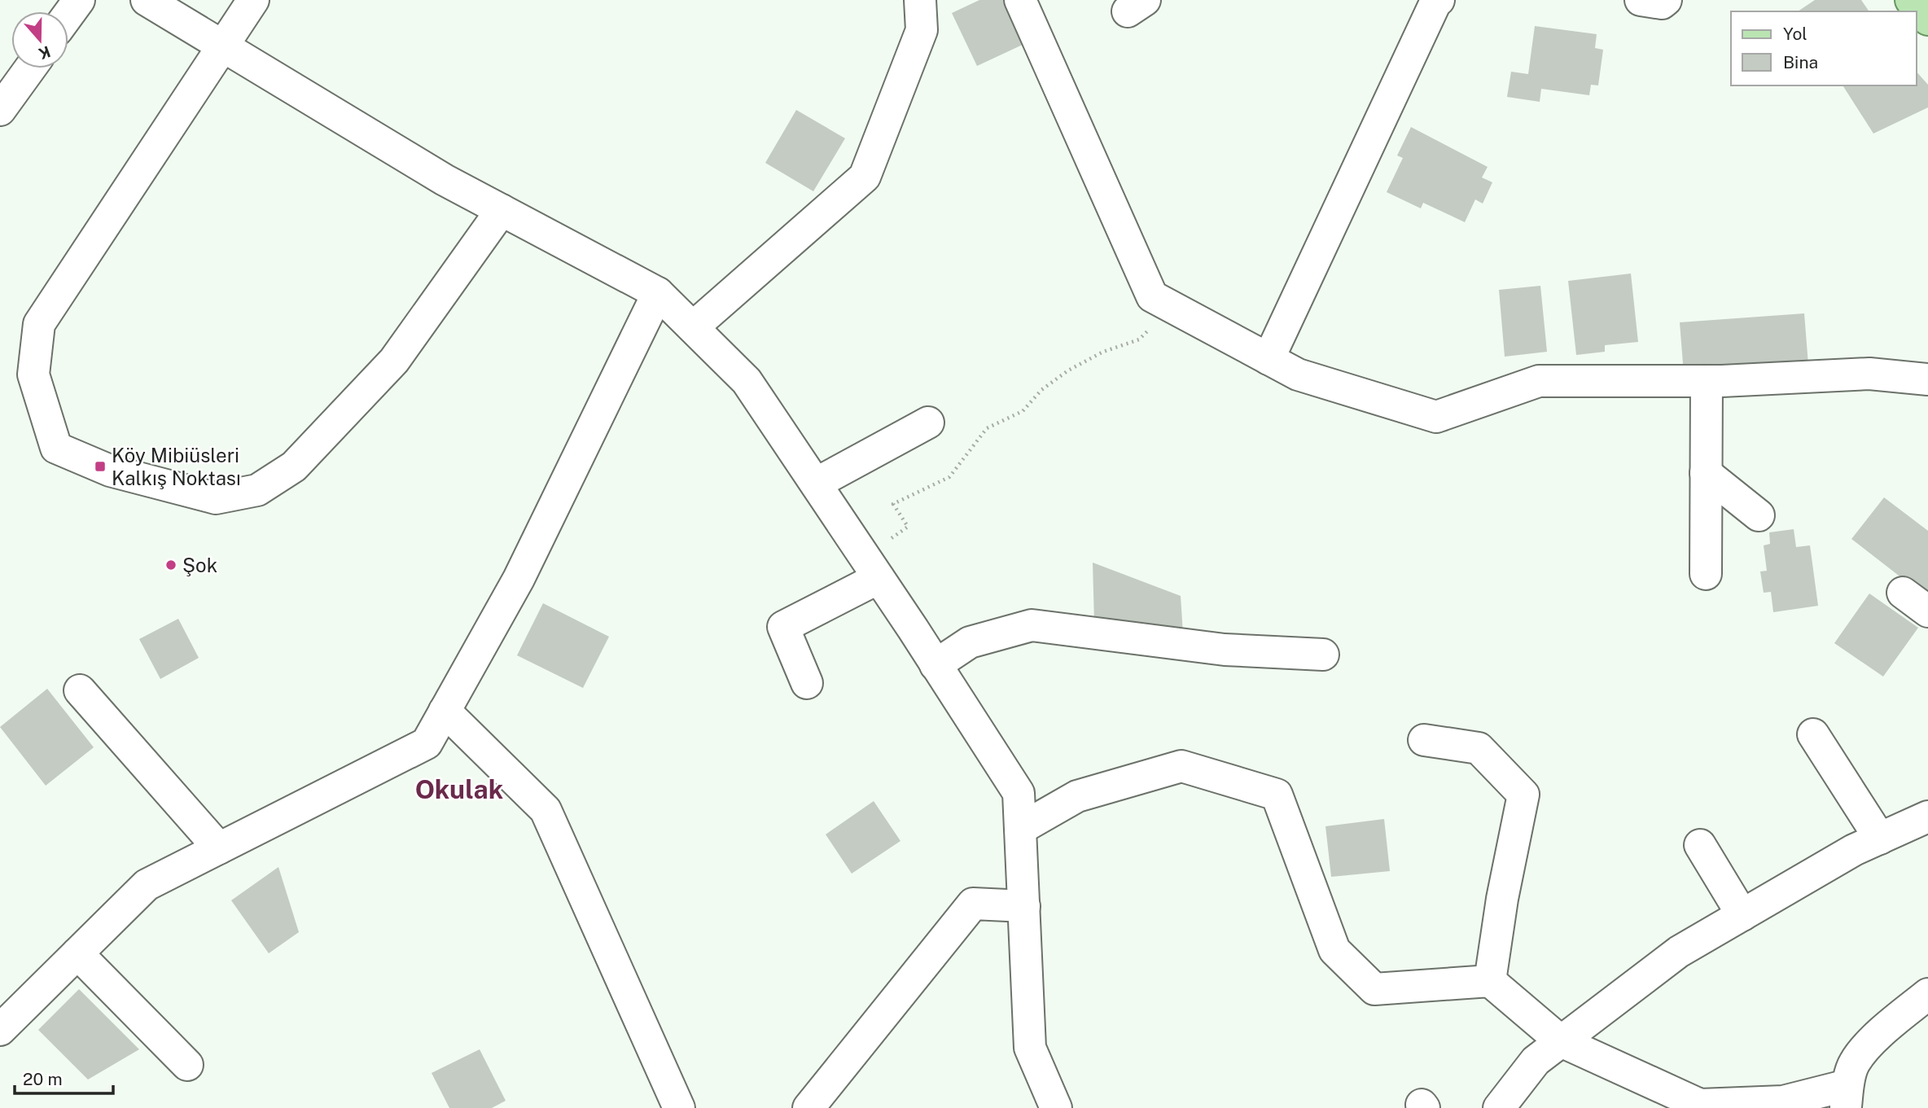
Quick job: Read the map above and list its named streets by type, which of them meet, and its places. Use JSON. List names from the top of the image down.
{
  "districts": ["Okulak"],
  "places": {
    "transit": ["Köy Mibiüsleri Kalkış Noktası"],
    "other": ["Şok"]
  },
  "legend": ["Yol", "Bina"],
  "scale_bar": "20 m",
  "north": "bottom"
}
